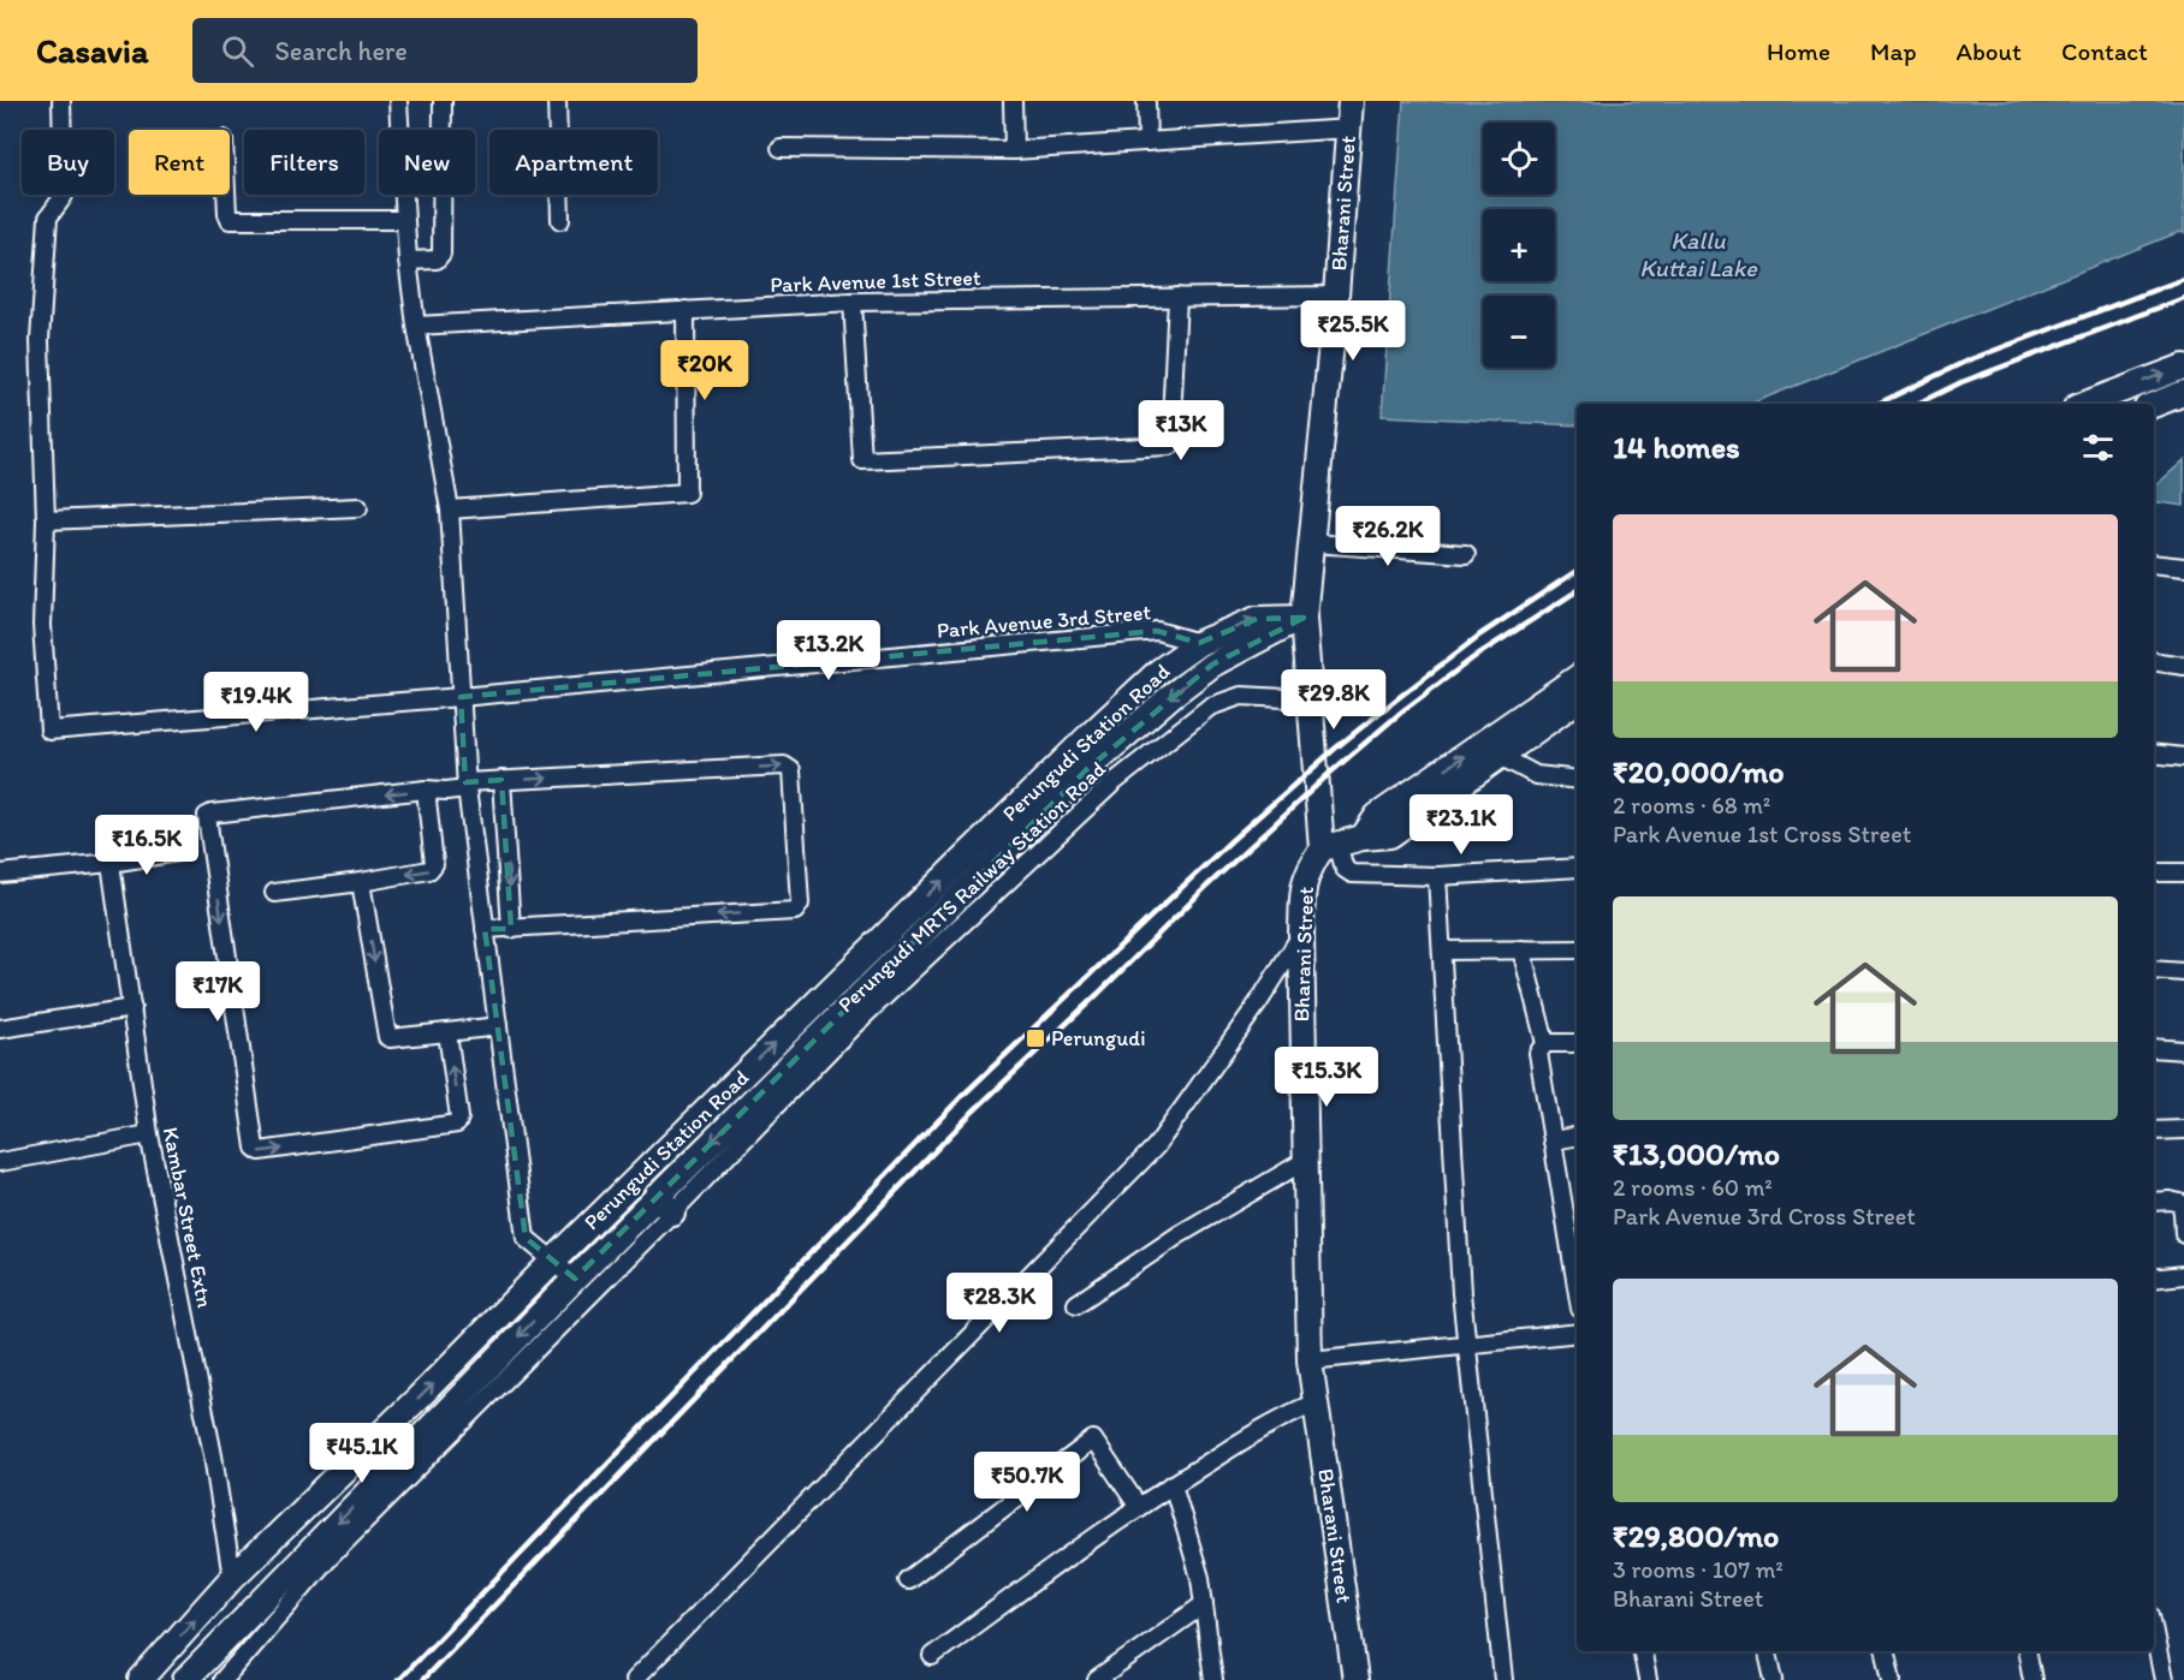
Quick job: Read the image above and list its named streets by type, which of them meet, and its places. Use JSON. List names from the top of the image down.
{
  "streets": {
    "street": [
      "Bharani Street",
      "Park Avenue 1st Street",
      "Park Avenue 3rd Street",
      "Perungudi Station Road",
      "Perungudi MRTS Railway Station Road",
      "Kambar Street Extn"
    ]
  },
  "crossings": [
    ["Bharani Street", "Park Avenue 1st Street"],
    ["Bharani Street", "Perungudi Station Road"],
    ["Bharani Street", "Perungudi MRTS Railway Station Road"],
    ["Park Avenue 3rd Street", "Perungudi Station Road"],
    ["Perungudi Station Road", "Perungudi MRTS Railway Station Road"],
    ["Perungudi Station Road", "Kambar Street Extn"]
  ],
  "water": ["Kallu Kuttai Lake"],
  "places": {
    "transit": ["Perungudi"]
  },
  "page": {
    "header": "Casavia",
    "search": "Search here",
    "nav": [
      "Home",
      "Map",
      "About",
      "Contact"
    ],
    "map_buttons": ["+", "−"],
    "chip": [
      "Buy",
      "Rent",
      "Filters",
      "New",
      "Apartment"
    ],
    "price": [
      "₹25.5K",
      "₹20K",
      "₹13K",
      "₹26.2K",
      "₹13.2K",
      "₹29.8K",
      "₹19.4K",
      "₹23.1K",
      "₹16.5K",
      "₹17K",
      "₹15.3K",
      "₹28.3K",
      "₹45.1K",
      "₹50.7K"
    ],
    "heading": "14 homes",
    "list": [
      {
        "name": "₹20,000/mo",
        "note": "2 rooms · 68 m² · Park Avenue 1st Cross Street"
      },
      {
        "name": "₹13,000/mo",
        "note": "2 rooms · 60 m² · Park Avenue 3rd Cross Street"
      },
      {
        "name": "₹29,800/mo",
        "note": "3 rooms · 107 m² · Bharani Street"
      }
    ]
  }
}
